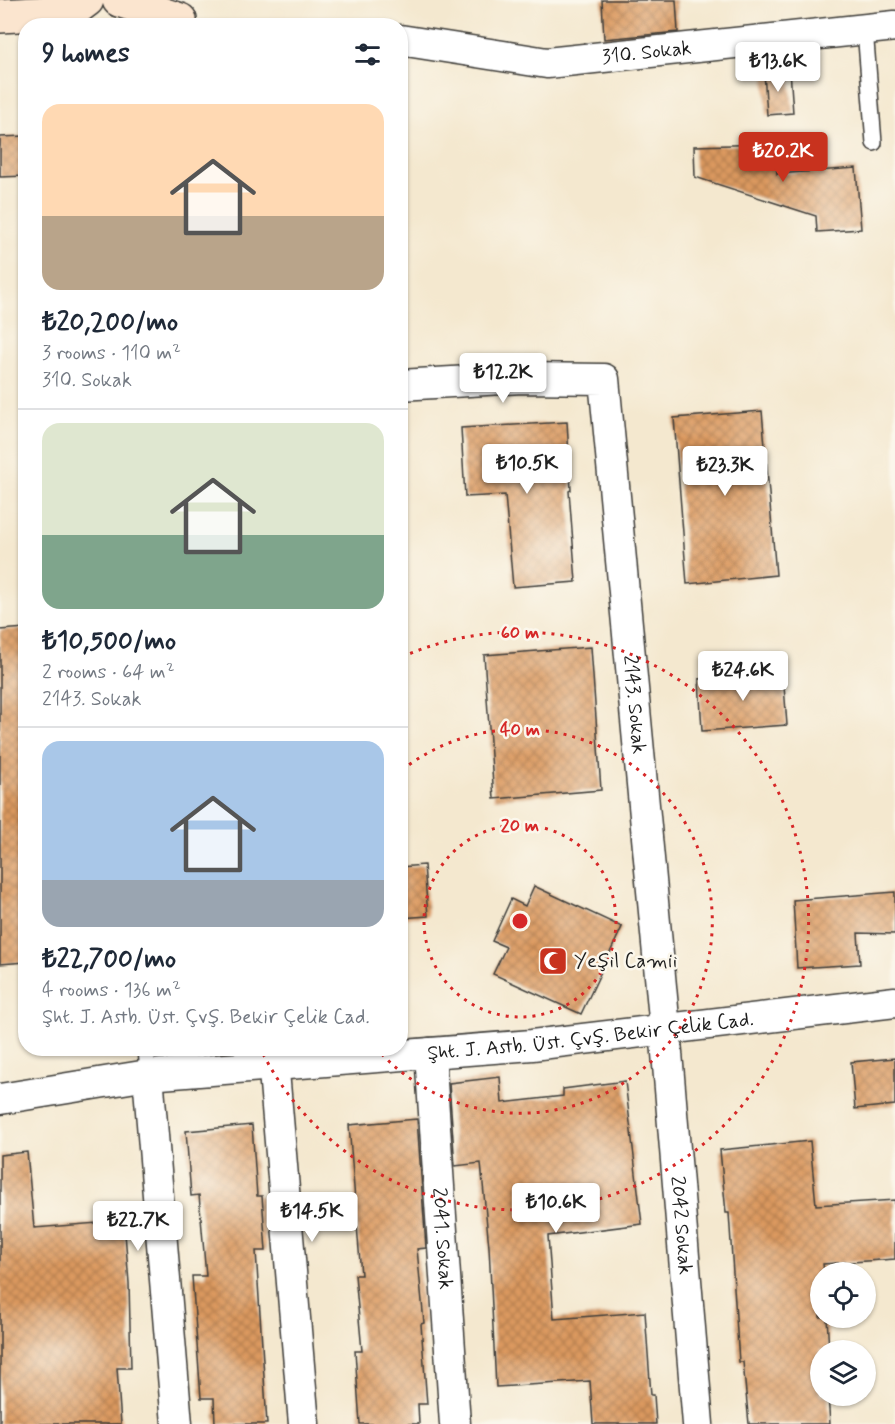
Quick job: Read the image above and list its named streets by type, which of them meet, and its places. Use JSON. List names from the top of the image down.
{
  "streets": {
    "street": [
      "310. Sokak",
      "2143. Sokak",
      "Şht. J. Astb. Üst. Çvş. Bekir Çelik Cad.",
      "2042 Sokak",
      "2041. Sokak"
    ]
  },
  "crossings": [
    ["2143. Sokak", "Şht. J. Astb. Üst. Çvş. Bekir Çelik Cad."],
    ["2143. Sokak", "2042 Sokak"],
    ["Şht. J. Astb. Üst. Çvş. Bekir Çelik Cad.", "2042 Sokak"],
    ["Şht. J. Astb. Üst. Çvş. Bekir Çelik Cad.", "2041. Sokak"]
  ],
  "places": {
    "mosque": ["Yeşil Camii"]
  },
  "page": {
    "heading": "9 homes",
    "price": [
      "₺13.6K",
      "₺20.2K",
      "₺12.2K",
      "₺10.5K",
      "₺23.3K",
      "₺24.6K",
      "₺10.6K",
      "₺14.5K",
      "₺22.7K"
    ],
    "list": [
      {
        "name": "₺20,200/mo",
        "note": "3 rooms · 110 m² · 310. Sokak"
      },
      {
        "name": "₺10,500/mo",
        "note": "2 rooms · 64 m² · 2143. Sokak"
      },
      {
        "name": "₺22,700/mo",
        "note": "4 rooms · 136 m² · Şht. J. Astb. Üst. Çvş. Bekir Çelik Cad."
      }
    ]
  },
  "rings": ["60 m", "40 m", "20 m"]
}
